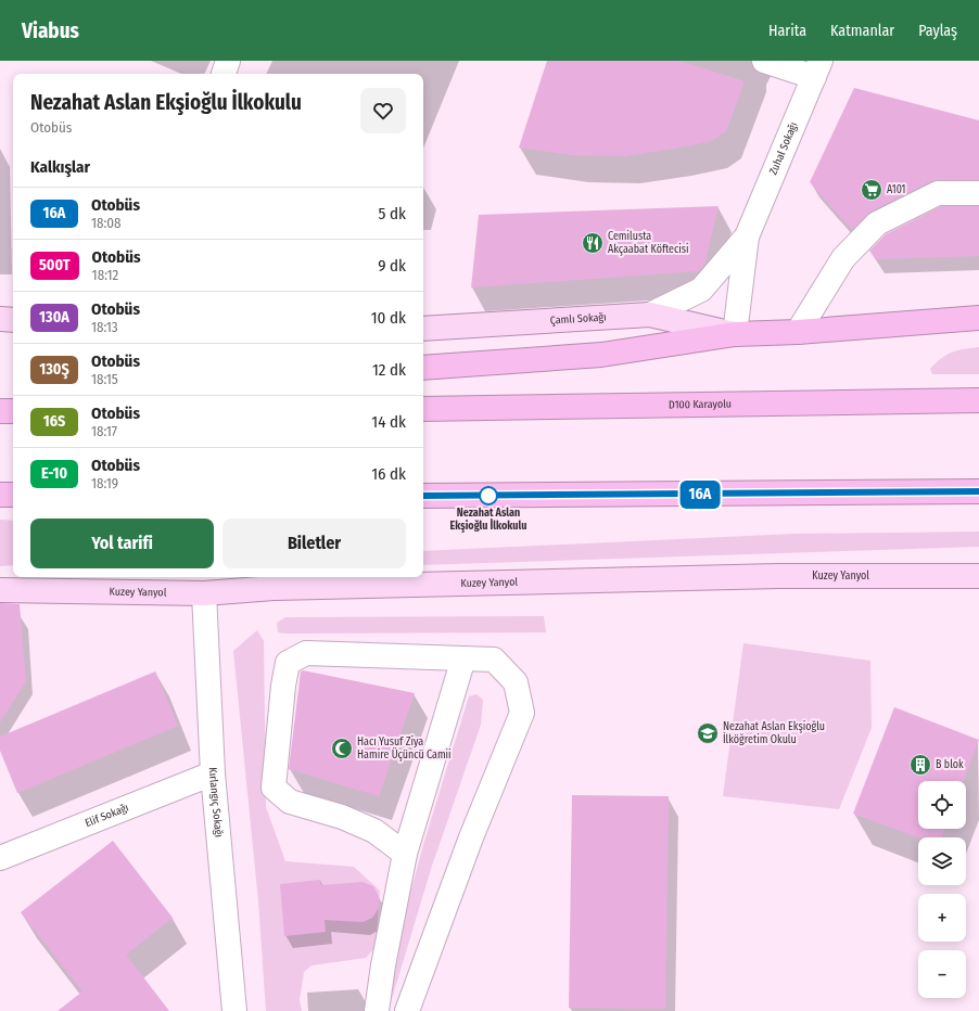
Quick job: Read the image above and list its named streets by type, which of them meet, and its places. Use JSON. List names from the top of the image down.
{
  "streets": {
    "highway": ["D100 Karayolu"],
    "main road": ["Çamlı Sokağı", "Kuzey Yanyol"],
    "street": ["Zuhal Sokağı", "Kırlangıç Sokağı", "Elif Sokağı"]
  },
  "crossings": [
    ["Zuhal Sokağı", "Çamlı Sokağı"],
    ["Kuzey Yanyol", "Kırlangıç Sokağı"],
    ["Kırlangıç Sokağı", "Elif Sokağı"]
  ],
  "places": {
    "supermarket": ["A101"],
    "restaurant": ["Cemilusta Akçaabat Köftecisi"],
    "other": ["Nezahat Aslan Ekşioğlu İlkokulu"],
    "school or university": ["Nezahat Aslan Ekşioğlu İlköğretim Okulu"],
    "mosque": ["Hacı Yusuf Ziya Hamire Üçüncü Camii"],
    "building": ["B blok"]
  },
  "lines": ["bus line 16A"],
  "page": {
    "header": "Viabus",
    "nav": ["Harita", "Katmanlar", "Paylaş"],
    "on_map": "16A",
    "heading": [
      ["Nezahat Aslan Ekşioğlu İlkokulu", "Otobüs"],
      "Kalkışlar"
    ],
    "list": [
      {
        "mark": "16A",
        "name": "Otobüs",
        "note": "18:08",
        "value": "5 dk"
      },
      {
        "mark": "500T",
        "name": "Otobüs",
        "note": "18:12",
        "value": "9 dk"
      },
      {
        "mark": "130A",
        "name": "Otobüs",
        "note": "18:13",
        "value": "10 dk"
      },
      {
        "mark": "130Ş",
        "name": "Otobüs",
        "note": "18:15",
        "value": "12 dk"
      },
      {
        "mark": "16S",
        "name": "Otobüs",
        "note": "18:17",
        "value": "14 dk"
      },
      {
        "mark": "E-10",
        "name": "Otobüs",
        "note": "18:19",
        "value": "16 dk"
      }
    ],
    "buttons": ["Yol tarifi", "Biletler"],
    "map_buttons": ["+", "−"]
  }
}
